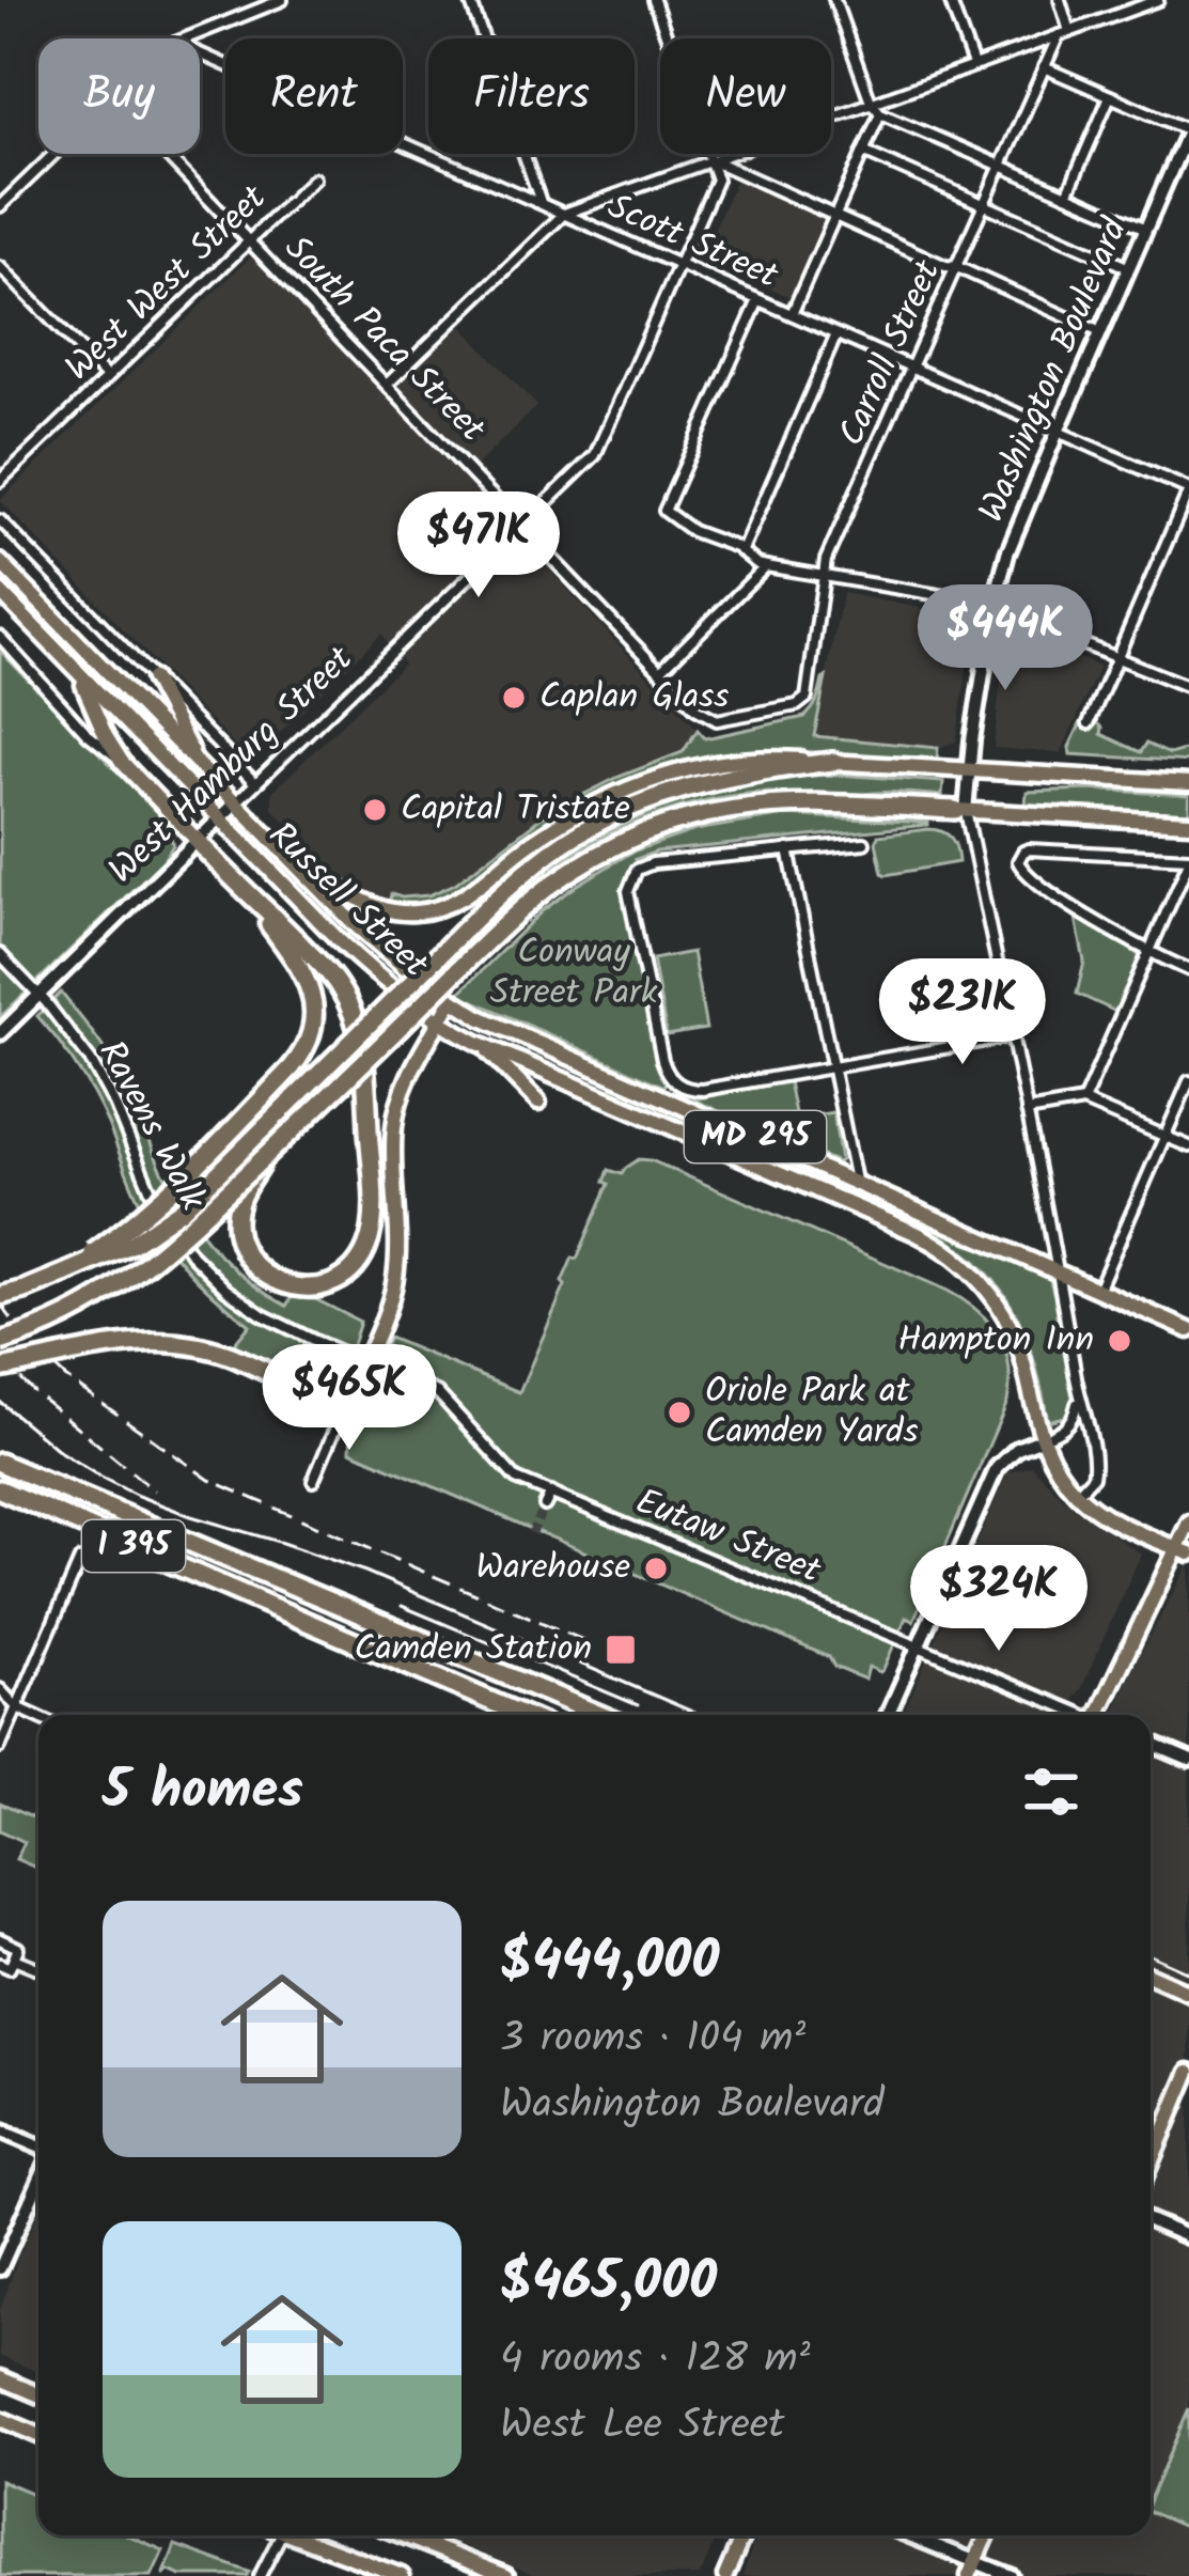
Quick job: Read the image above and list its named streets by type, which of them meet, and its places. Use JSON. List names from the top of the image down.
{
  "streets": {
    "highway": ["I 395"],
    "main road": [
      "Washington Boulevard",
      "West Hamburg Street",
      "Russell Street",
      "MD 295"
    ],
    "street": [
      "Scott Street",
      "West West Street",
      "South Paca Street",
      "Carroll Street",
      "Ravens Walk",
      "Eutaw Street"
    ]
  },
  "crossings": [
    ["Scott Street", "Carroll Street"],
    ["Scott Street", "Washington Boulevard"],
    ["Scott Street", "West Hamburg Street"],
    ["West West Street", "South Paca Street"],
    ["South Paca Street", "Carroll Street"],
    ["South Paca Street", "West Hamburg Street"],
    ["Washington Boulevard", "Russell Street"],
    ["Washington Boulevard", "MD 295"],
    ["West Hamburg Street", "Russell Street"],
    ["West Hamburg Street", "Ravens Walk"],
    ["Russell Street", "MD 295"],
    ["Ravens Walk", "Eutaw Street"]
  ],
  "parks": ["Conway Street Park"],
  "places": {
    "other": [
      "Caplan Glass",
      "Capital Tristate",
      "Hampton Inn",
      "Oriole Park at Camden Yards",
      "Warehouse"
    ],
    "transit": ["Camden Station"]
  },
  "page": {
    "chip": [
      "Buy",
      "Rent",
      "Filters",
      "New"
    ],
    "price": [
      "$471K",
      "$444K",
      "$231K",
      "$465K",
      "$324K"
    ],
    "heading": "5 homes",
    "list": [
      {
        "name": "$444,000",
        "note": "3 rooms · 104 m² · Washington Boulevard"
      },
      {
        "name": "$465,000",
        "note": "4 rooms · 128 m² · West Lee Street"
      }
    ]
  }
}
